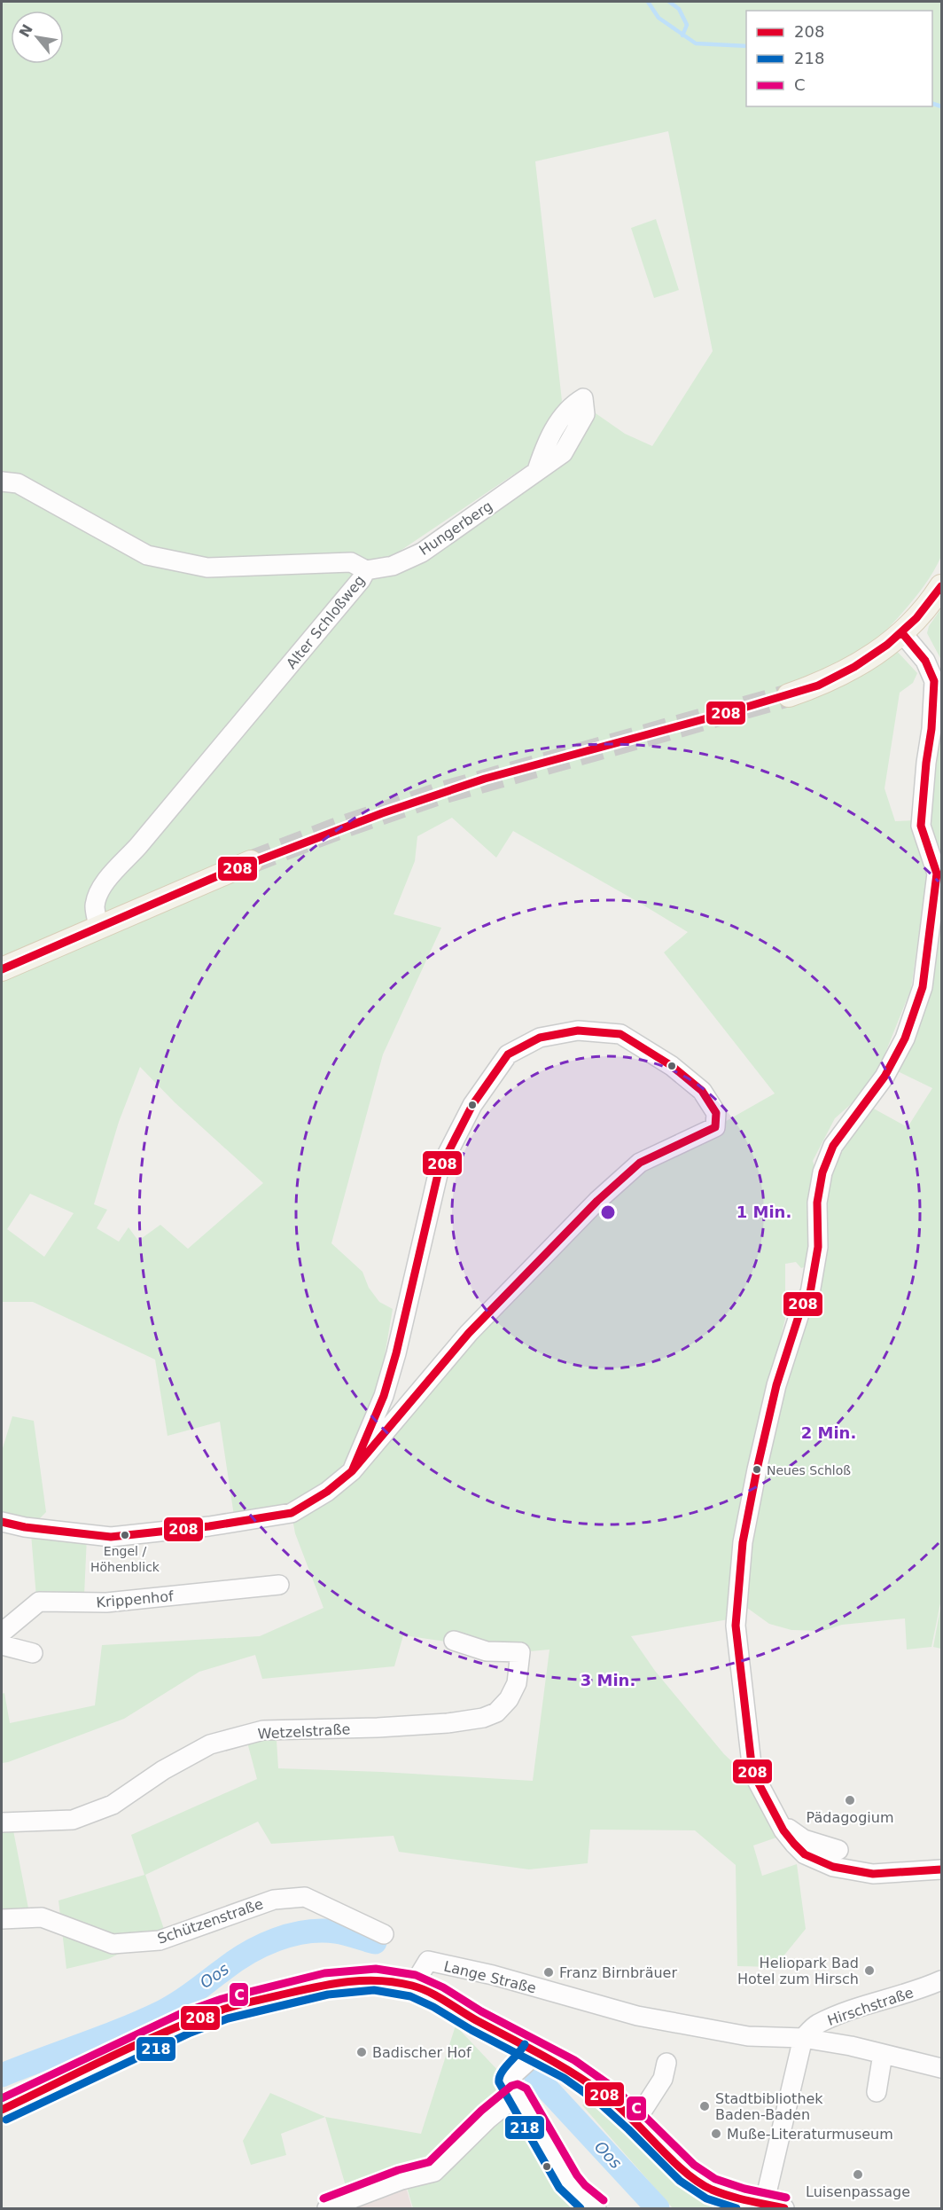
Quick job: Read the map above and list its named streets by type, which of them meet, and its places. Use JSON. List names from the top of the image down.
{
  "streets": {
    "street": [
      "Hungerberg",
      "Alter Schloßweg",
      "Krippenhof",
      "Wetzelstraße",
      "Schützenstraße",
      "Lange Straße",
      "Hirschstraße"
    ]
  },
  "crossings": [
    ["Hungerberg", "Alter Schloßweg"],
    ["Lange Straße", "Hirschstraße"]
  ],
  "water": ["Oos"],
  "places": [
    "Neues Schloß",
    "Engel / Höhenblick",
    "Pädagogium",
    "Heliopark Bad Hotel zum Hirsch",
    "Franz Birnbräuer",
    "Badischer Hof",
    "Stadtbibliothek Baden-Baden",
    "Muße-Literaturmuseum",
    "Luisenpassage"
  ],
  "lines": ["transit line 208", "transit line C", "transit line 218"],
  "legend": ["208", "218", "C"],
  "north": "top left",
  "rings": ["1 Min.", "2 Min.", "3 Min."]
}
